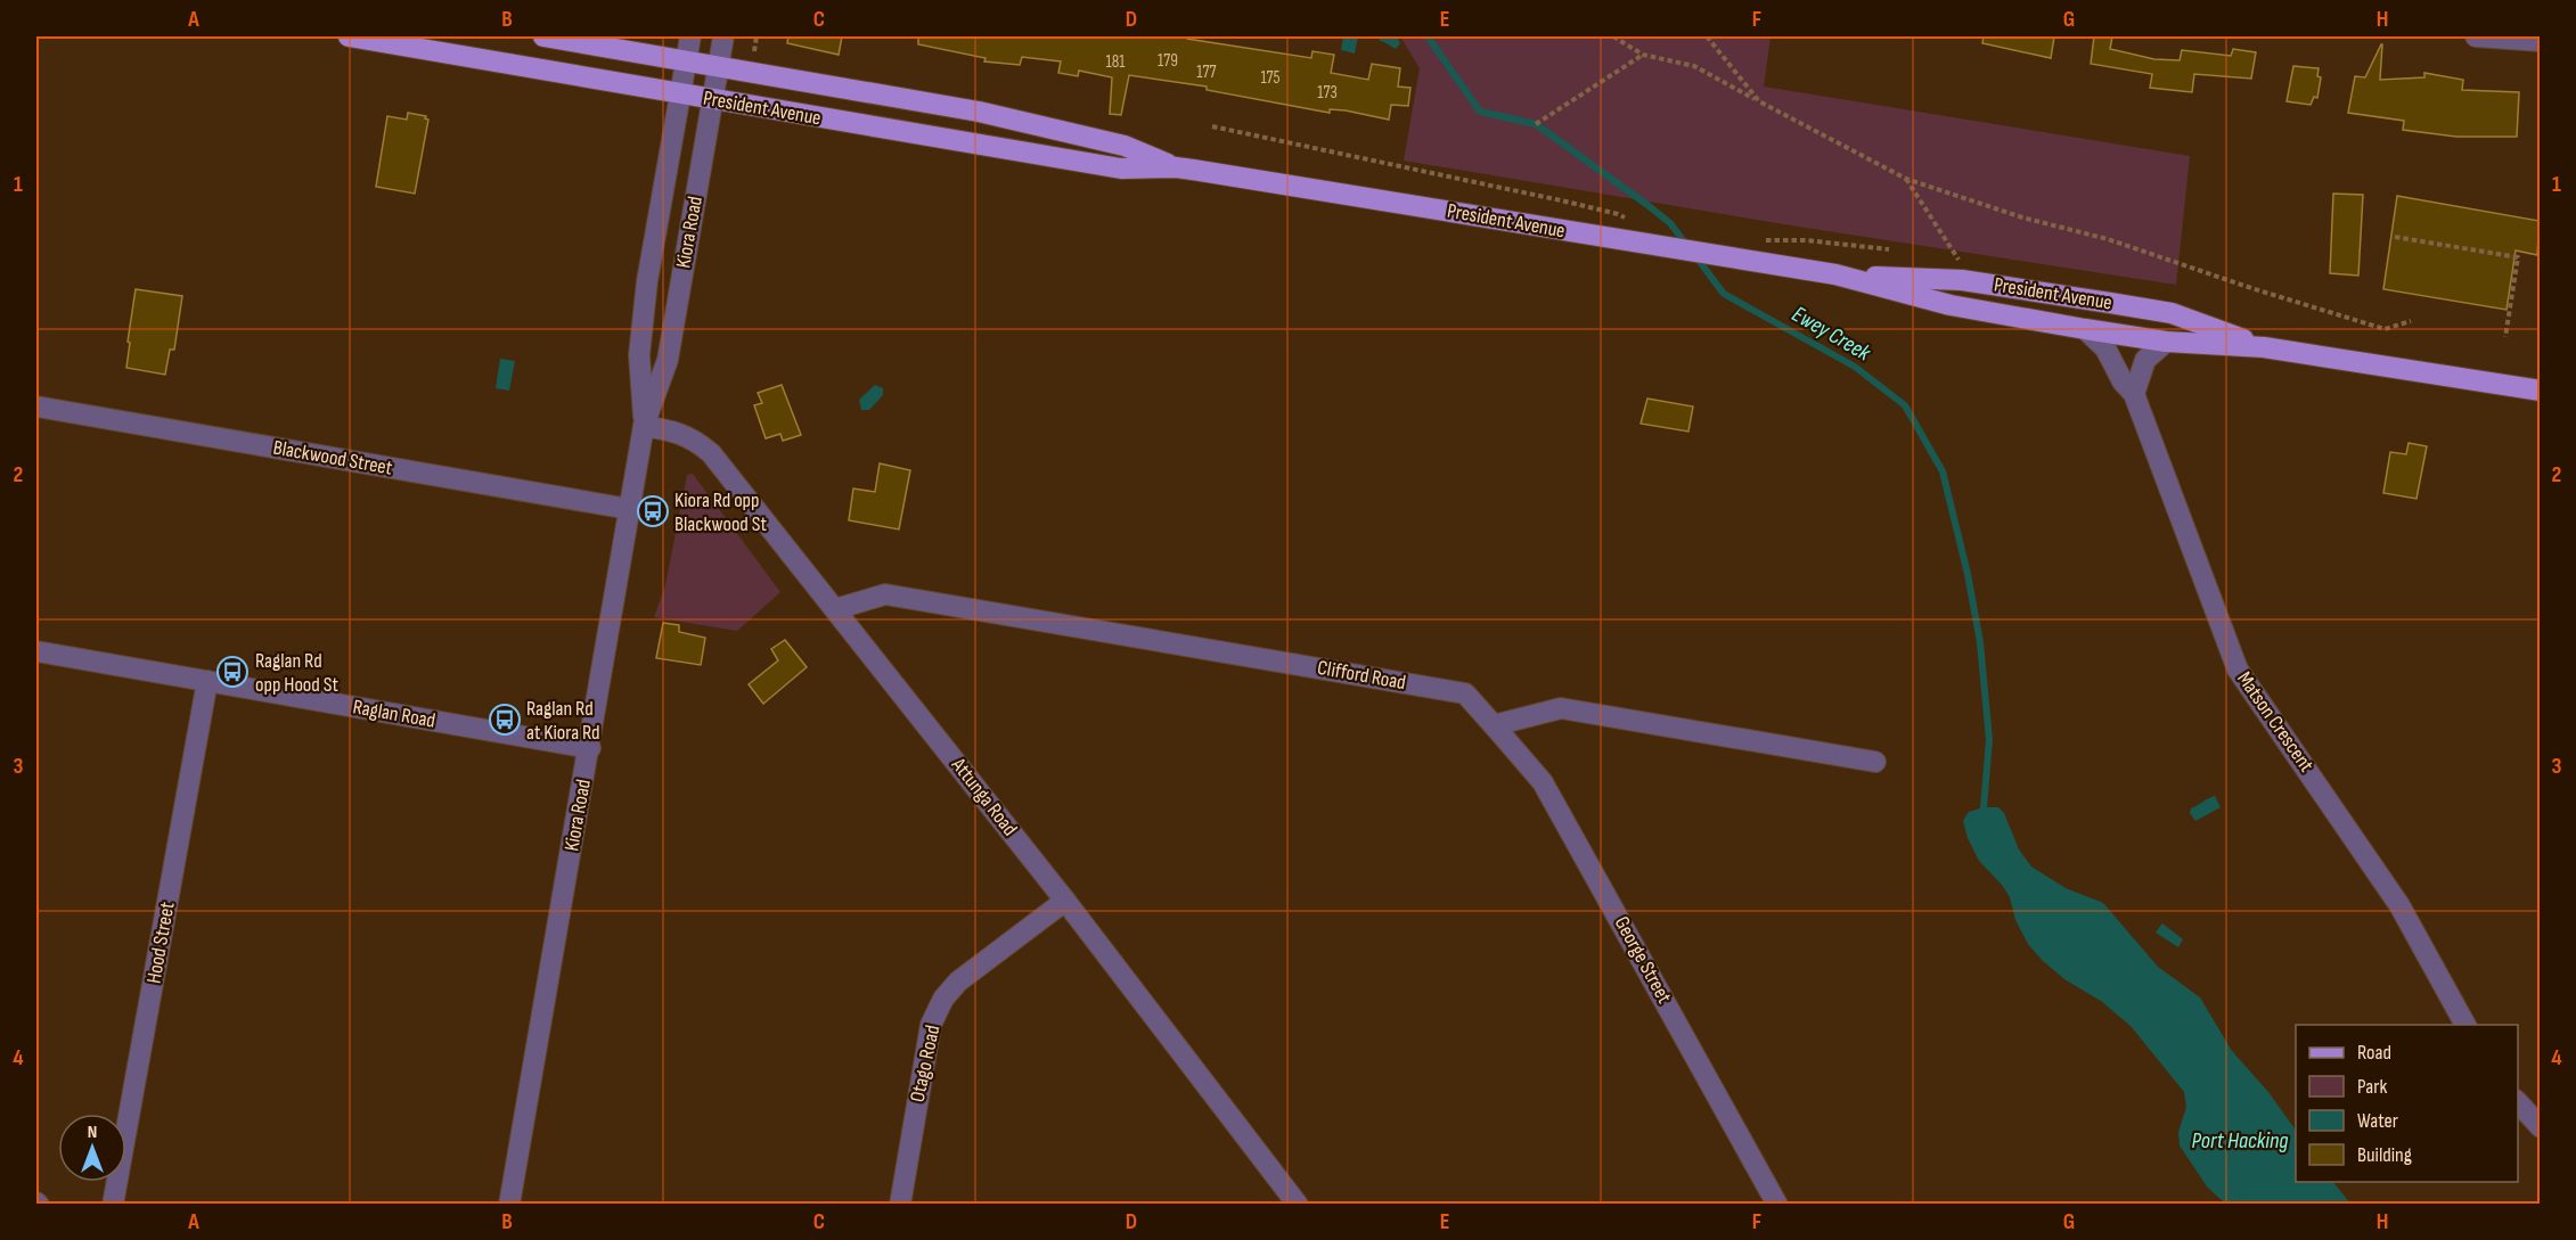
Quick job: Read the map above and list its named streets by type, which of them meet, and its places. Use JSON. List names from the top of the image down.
{
  "streets": {
    "main road": ["President Avenue"],
    "street": [
      "Kiora Road",
      "Blackwood Street",
      "Clifford Road",
      "Raglan Road",
      "Matson Crescent",
      "Attunga Road",
      "Hood Street",
      "George Street",
      "Otago Road"
    ]
  },
  "crossings": [
    ["President Avenue", "Kiora Road"],
    ["President Avenue", "Matson Crescent"],
    ["Kiora Road", "Blackwood Street"],
    ["Kiora Road", "Raglan Road"],
    ["Kiora Road", "Attunga Road"],
    ["Clifford Road", "Attunga Road"],
    ["Clifford Road", "George Street"],
    ["Raglan Road", "Hood Street"],
    ["Attunga Road", "Otago Road"]
  ],
  "water": ["Ewey Creek", "Port Hacking"],
  "places": {
    "bus stop": ["Kiora Rd opp Blackwood St", "Raglan Rd opp Hood St", "Raglan Rd at Kiora Rd"]
  },
  "house_numbers": [
    "179",
    "181",
    "177",
    "175",
    "173"
  ],
  "legend": [
    "Road",
    "Park",
    "Water",
    "Building"
  ],
  "north": "top",
  "grid": {
    "columns": [
      "A",
      "B",
      "C",
      "D",
      "E",
      "F",
      "G",
      "H"
    ],
    "rows": [
      "1",
      "2",
      "3",
      "4"
    ]
  }
}
